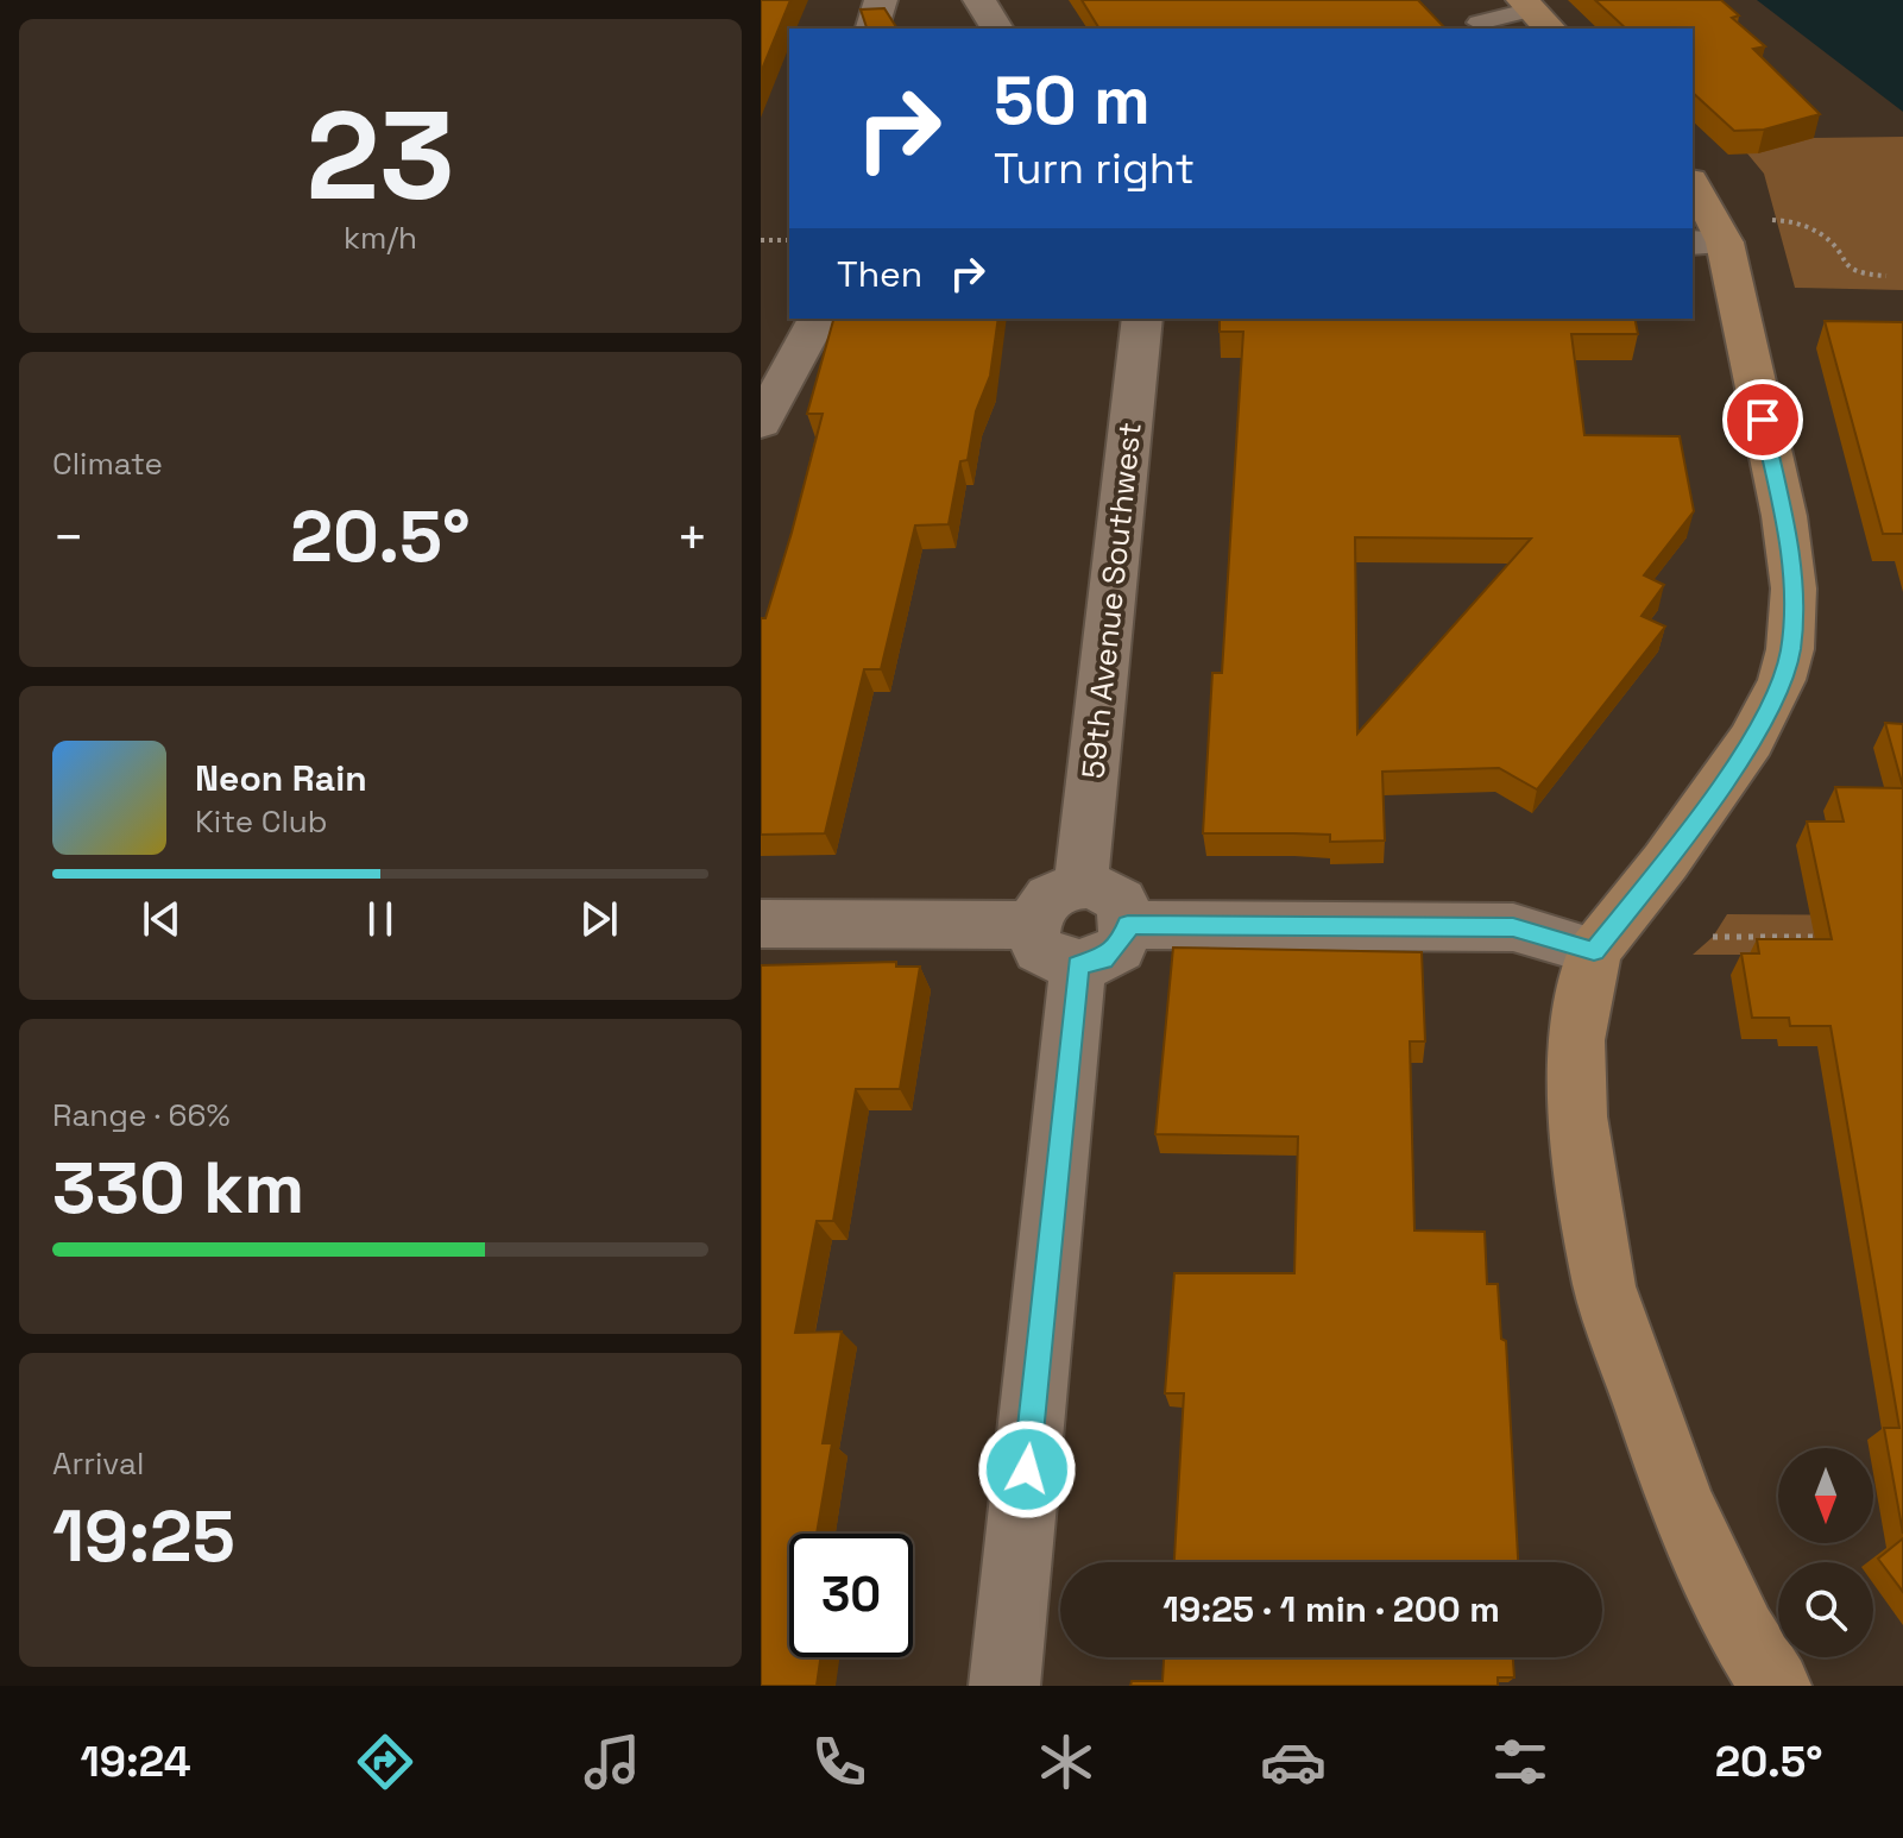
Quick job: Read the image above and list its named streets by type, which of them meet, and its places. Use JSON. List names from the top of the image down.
{
  "streets": {
    "street": ["59th Avenue Southwest"]
  },
  "north": "bottom",
  "page": {
    "tile": [
      ["23", "km/h"],
      "Climate",
      ["Range · 66%", "330 km"],
      ["Arrival", "19:25"]
    ],
    "turn": ["50 m", "Turn right"],
    "then": "Then",
    "heat": ["−", "20.5°", "+"],
    "song": ["Neon Rain", "Kite Club"],
    "limit": "30",
    "trip": "19:25 · 1 min · 200 m",
    "tabs": ["19:24", "20.5°"]
  }
}
